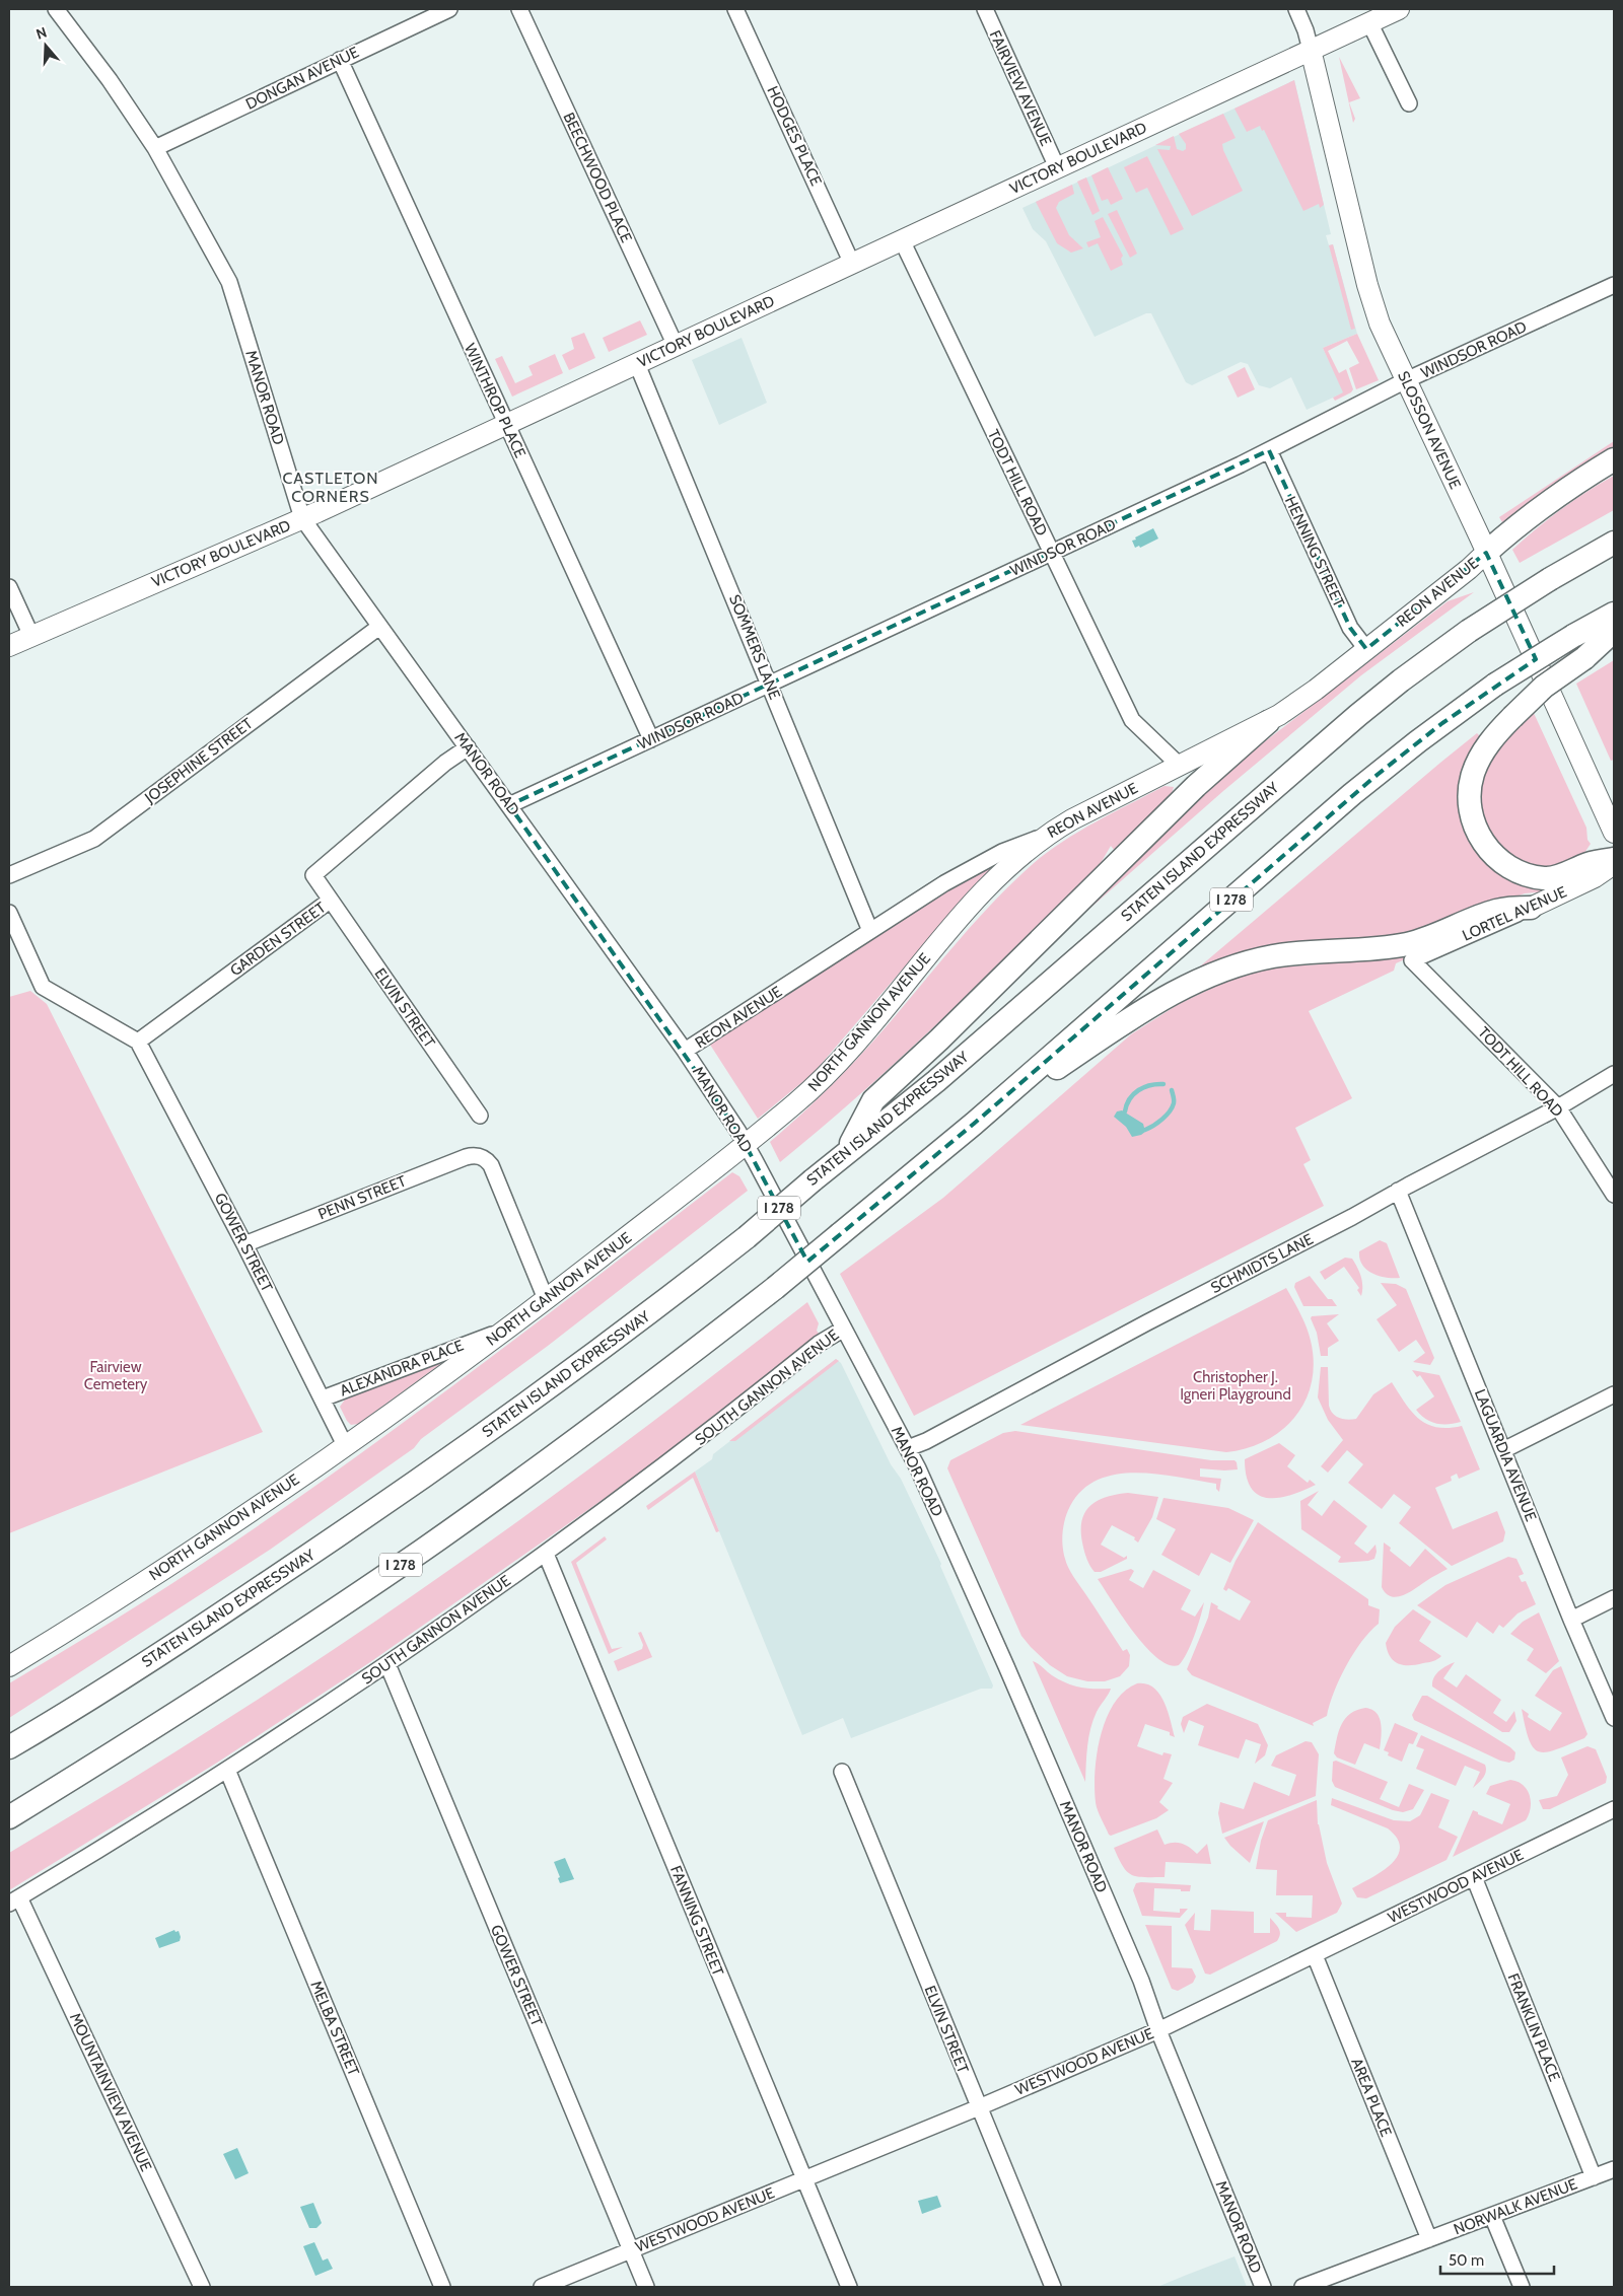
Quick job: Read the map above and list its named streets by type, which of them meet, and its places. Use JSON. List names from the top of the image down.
{
  "streets": {
    "highway": ["STATEN ISLAND EXPRESSWAY", "I 278"],
    "main road": [
      "VICTORY BOULEVARD",
      "SLOSSON AVENUE",
      "REON AVENUE",
      "LORTEL AVENUE",
      "NORTH GANNON AVENUE"
    ],
    "street": [
      "DONGAN AVENUE",
      "FAIRVIEW AVENUE",
      "HODGES PLACE",
      "BEECHWOOD PLACE",
      "WINDSOR ROAD",
      "MANOR ROAD",
      "WINTHROP PLACE",
      "TODT HILL ROAD",
      "HENNING STREET",
      "SOMMERS LANE",
      "JOSEPHINE STREET",
      "GARDEN STREET",
      "ELVIN STREET",
      "PENN STREET",
      "GOWER STREET",
      "SCHMIDTS LANE",
      "ALEXANDRA PLACE",
      "SOUTH GANNON AVENUE",
      "LAGUARDIA AVENUE",
      "WESTWOOD AVENUE",
      "FANNING STREET",
      "FRANKLIN PLACE",
      "MELBA STREET",
      "MOUNTAINVIEW AVENUE",
      "AREA PLACE",
      "NORWALK AVENUE"
    ]
  },
  "crossings": [
    ["DONGAN AVENUE", "MANOR ROAD"],
    ["DONGAN AVENUE", "WINTHROP PLACE"],
    ["FAIRVIEW AVENUE", "VICTORY BOULEVARD"],
    ["HODGES PLACE", "VICTORY BOULEVARD"],
    ["VICTORY BOULEVARD", "BEECHWOOD PLACE"],
    ["VICTORY BOULEVARD", "MANOR ROAD"],
    ["VICTORY BOULEVARD", "WINTHROP PLACE"],
    ["VICTORY BOULEVARD", "SLOSSON AVENUE"],
    ["VICTORY BOULEVARD", "TODT HILL ROAD"],
    ["VICTORY BOULEVARD", "SOMMERS LANE"],
    ["WINDSOR ROAD", "MANOR ROAD"],
    ["WINDSOR ROAD", "WINTHROP PLACE"],
    ["WINDSOR ROAD", "SLOSSON AVENUE"],
    ["WINDSOR ROAD", "TODT HILL ROAD"],
    ["WINDSOR ROAD", "HENNING STREET"],
    ["WINDSOR ROAD", "SOMMERS LANE"],
    ["MANOR ROAD", "REON AVENUE"],
    ["MANOR ROAD", "JOSEPHINE STREET"],
    ["MANOR ROAD", "GARDEN STREET"],
    ["MANOR ROAD", "NORTH GANNON AVENUE"],
    ["MANOR ROAD", "SCHMIDTS LANE"],
    ["MANOR ROAD", "SOUTH GANNON AVENUE"],
    ["MANOR ROAD", "WESTWOOD AVENUE"],
    ["SLOSSON AVENUE", "REON AVENUE"],
    ["TODT HILL ROAD", "REON AVENUE"],
    ["TODT HILL ROAD", "LORTEL AVENUE"],
    ["TODT HILL ROAD", "SCHMIDTS LANE"],
    ["HENNING STREET", "REON AVENUE"],
    ["REON AVENUE", "SOMMERS LANE"],
    ["REON AVENUE", "NORTH GANNON AVENUE"],
    ["GARDEN STREET", "ELVIN STREET"],
    ["GARDEN STREET", "GOWER STREET"],
    ["ELVIN STREET", "WESTWOOD AVENUE"],
    ["NORTH GANNON AVENUE", "PENN STREET"],
    ["NORTH GANNON AVENUE", "GOWER STREET"],
    ["NORTH GANNON AVENUE", "ALEXANDRA PLACE"],
    ["PENN STREET", "GOWER STREET"],
    ["GOWER STREET", "ALEXANDRA PLACE"],
    ["GOWER STREET", "SOUTH GANNON AVENUE"],
    ["GOWER STREET", "WESTWOOD AVENUE"],
    ["SCHMIDTS LANE", "LAGUARDIA AVENUE"],
    ["SOUTH GANNON AVENUE", "FANNING STREET"],
    ["SOUTH GANNON AVENUE", "MELBA STREET"],
    ["SOUTH GANNON AVENUE", "MOUNTAINVIEW AVENUE"],
    ["WESTWOOD AVENUE", "FANNING STREET"],
    ["WESTWOOD AVENUE", "FRANKLIN PLACE"],
    ["WESTWOOD AVENUE", "AREA PLACE"],
    ["FRANKLIN PLACE", "NORWALK AVENUE"],
    ["AREA PLACE", "NORWALK AVENUE"]
  ],
  "districts": ["CASTLETON CORNERS"],
  "parks": ["Fairview Cemetery", "Christopher J. Igneri Playground"],
  "scale_bar": "50 m",
  "north": "top"
}
